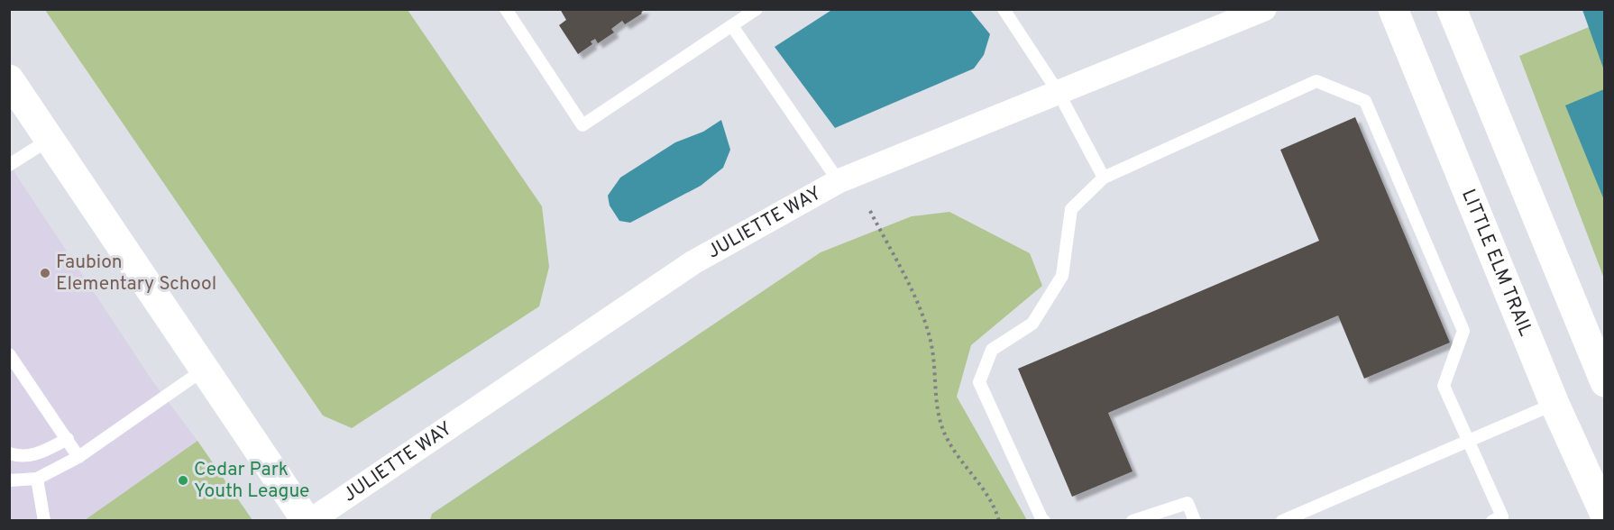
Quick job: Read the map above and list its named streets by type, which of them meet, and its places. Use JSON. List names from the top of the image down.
{
  "streets": {
    "street": ["JULIETTE WAY", "LITTLE ELM TRAIL"]
  },
  "places": ["Faubion Elementary School", "Cedar Park Youth League"]
}
